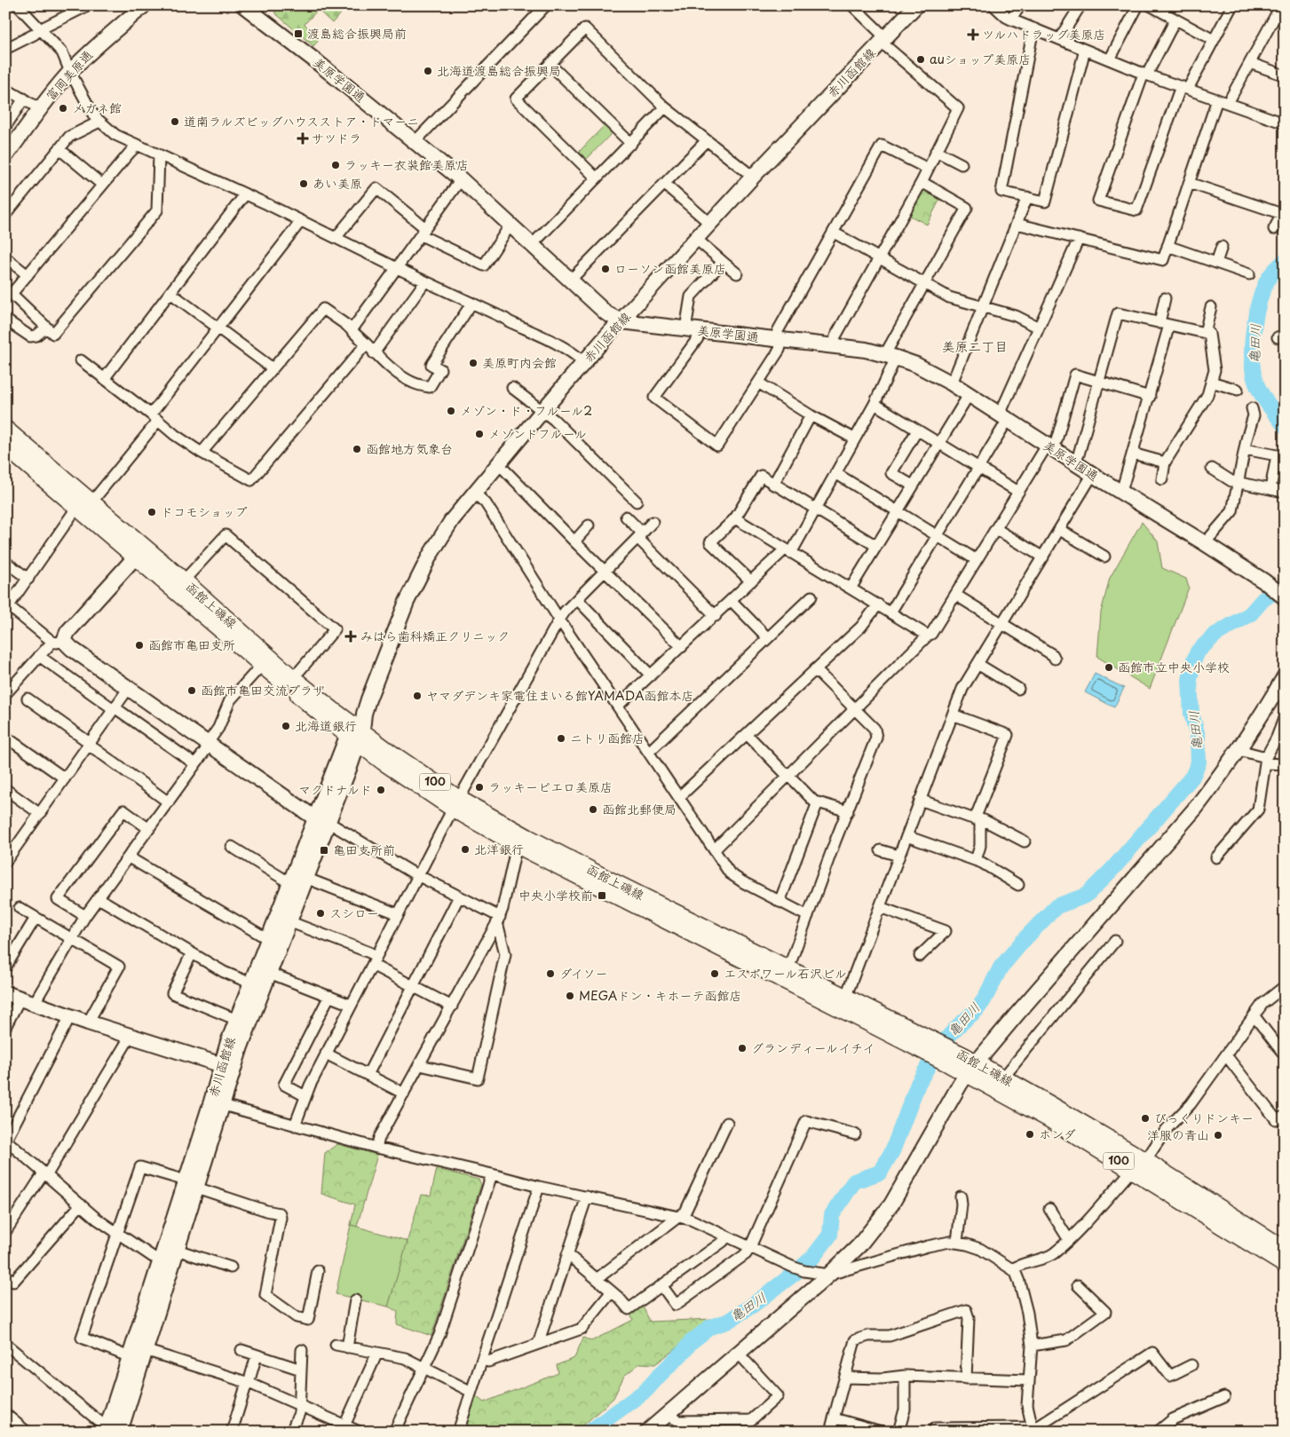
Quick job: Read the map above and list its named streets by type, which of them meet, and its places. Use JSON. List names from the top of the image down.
{
  "streets": {
    "main road": ["函館上磯線", "100"],
    "street": ["赤川函館線", "富岡美原通", "美原学園通"]
  },
  "crossings": [
    ["赤川函館線", "美原学園通"],
    ["赤川函館線", "函館上磯線"]
  ],
  "districts": ["美原二丁目"],
  "water": ["亀田川"],
  "places": {
    "transit": ["渡島総合振興局前", "亀田支所前", "中央小学校前"],
    "health": ["ツルハドラッグ美原店", "サツドラ", "みはら歯科矯正クリニック"],
    "other": [
      "auショップ美原店",
      "北海道渡島総合振興局",
      "メガネ館",
      "道南ラルズビッグハウスストア・ドマーニ",
      "ラッキー衣装館美原店",
      "あい美原",
      "ローソン函館美原店",
      "美原町内会館",
      "メゾン・ド・フルール2",
      "メゾンドフルール",
      "函館地方気象台",
      "ドコモショップ",
      "函館市亀田支所",
      "函館市立中央小学校",
      "函館市亀田交流プラザ",
      "ヤマダデンキ家電住まいる館YAMADA函館本店",
      "北海道銀行",
      "ニトリ函館店",
      "ラッキーピエロ美原店",
      "マクドナルド",
      "函館北郵便局",
      "北洋銀行",
      "スシロー",
      "ダイソー",
      "エスポワール石沢ビル",
      "MEGAドン・キホーテ函館店",
      "グランディールイチイ",
      "びっくりドンキー",
      "ホンダ",
      "洋服の青山"
    ]
  }
}
